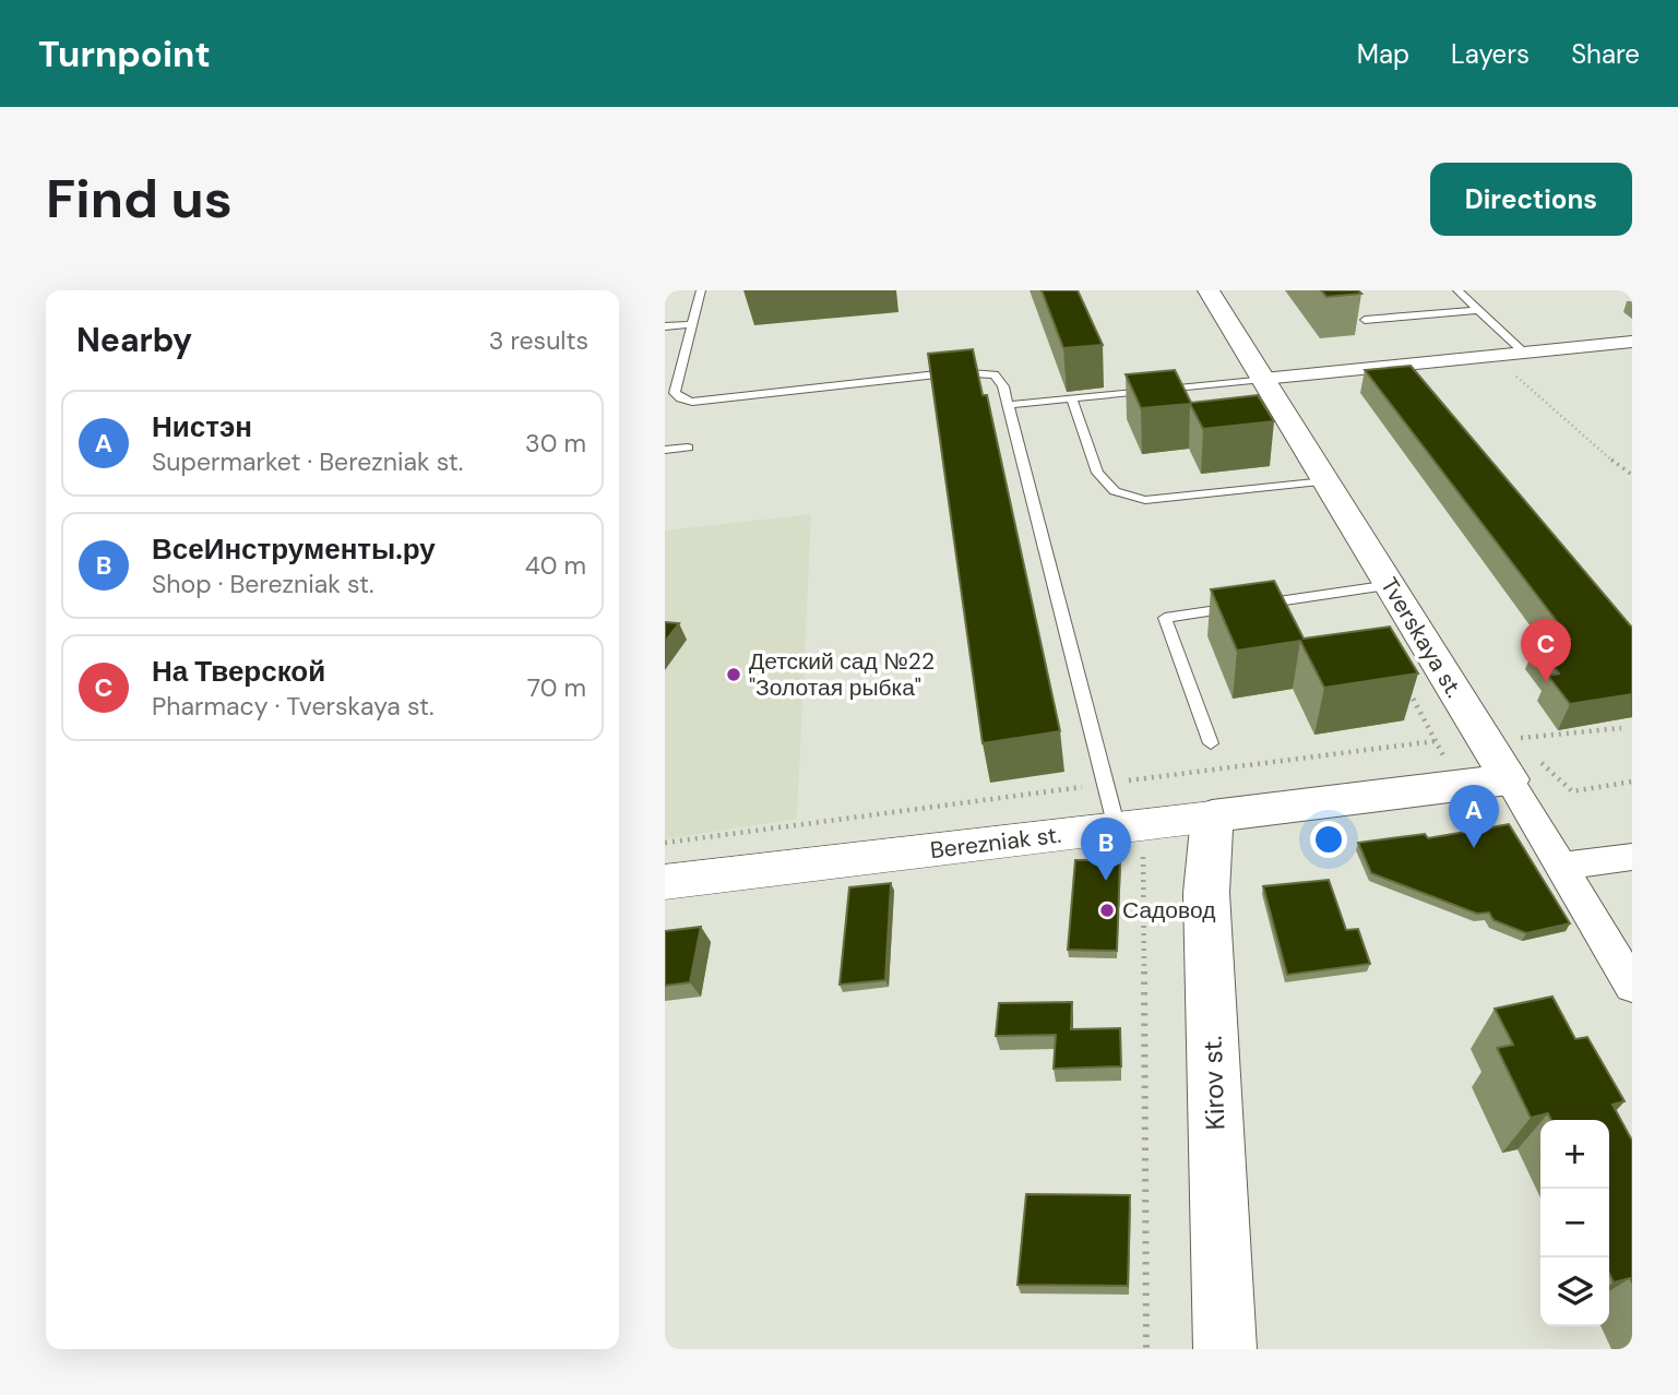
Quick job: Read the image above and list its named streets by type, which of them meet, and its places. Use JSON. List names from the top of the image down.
{
  "streets": {
    "main road": ["Tverskaya st.", "Berezniak st.", "Kirov st."]
  },
  "crossings": [
    ["Tverskaya st.", "Berezniak st."],
    ["Berezniak st.", "Kirov st."]
  ],
  "places": ["Детский сад №22 \"Золотая рыбка\"", "Садовод"],
  "page": {
    "header": "Turnpoint",
    "nav": ["Map", "Layers", "Share"],
    "buttons": "Directions",
    "title": "Find us",
    "heading": ["Nearby", "3 results"],
    "list": [
      {
        "mark": "A",
        "name": "Нистэн",
        "note": "Supermarket · Berezniak st.",
        "value": "30 m"
      },
      {
        "mark": "B",
        "name": "ВсеИнструменты.ру",
        "note": "Shop · Berezniak st.",
        "value": "40 m"
      },
      {
        "mark": "C",
        "name": "На Тверской",
        "note": "Pharmacy · Tverskaya st.",
        "value": "70 m"
      }
    ],
    "pins": ["C", "A", "B"],
    "map_buttons": ["+", "−"]
  }
}
